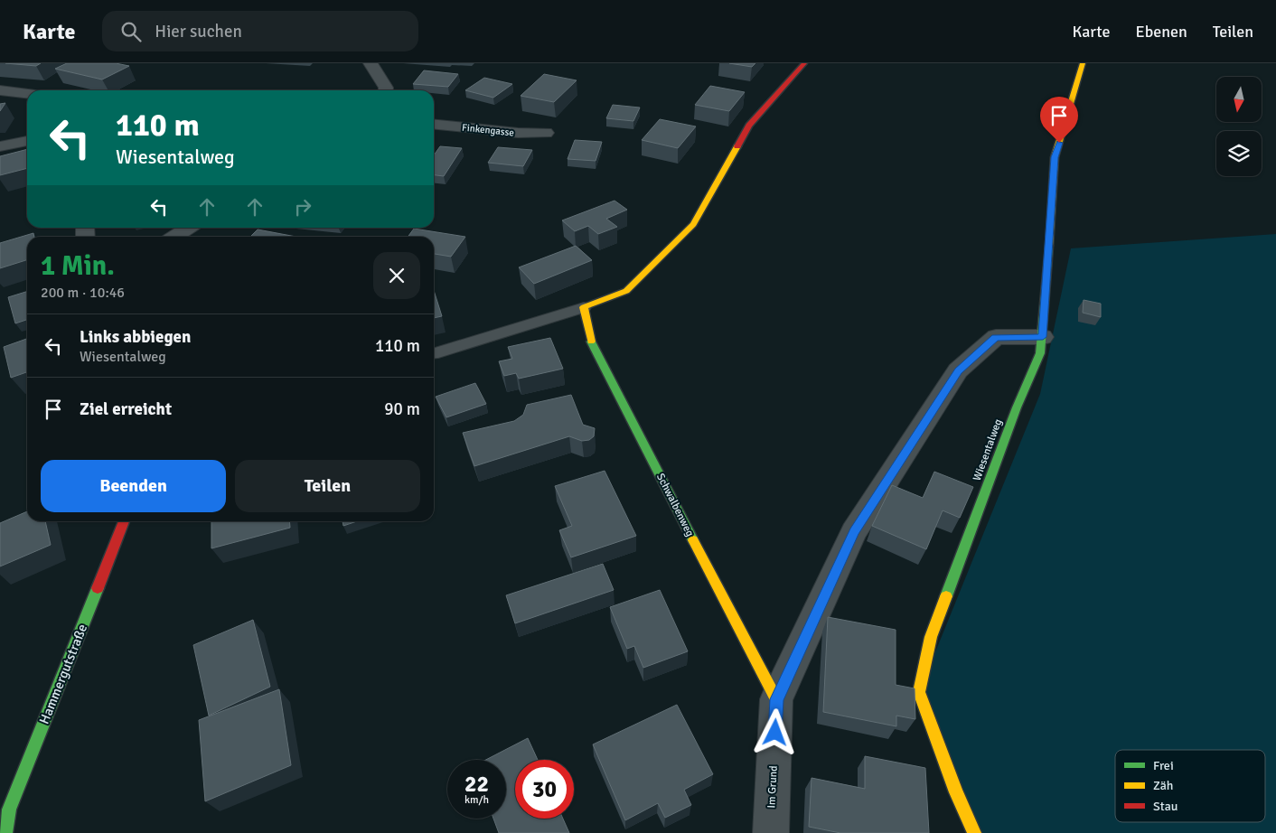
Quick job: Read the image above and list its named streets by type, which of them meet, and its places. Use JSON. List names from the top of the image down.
{
  "streets": {
    "street": [
      "Finkengasse",
      "Wiesentalweg",
      "Schwalbenweg",
      "Hammergutstraße",
      "Im Grund"
    ]
  },
  "crossings": [
    ["Wiesentalweg", "Im Grund"],
    ["Schwalbenweg", "Im Grund"]
  ],
  "legend": ["Frei", "Zäh", "Stau"],
  "north": "bottom",
  "page": {
    "header": "Karte",
    "search": "Hier suchen",
    "nav": ["Karte", "Ebenen", "Teilen"],
    "turn": ["110 m", "Wiesentalweg"],
    "heading": ["1 Min.", "200 m · 10:46"],
    "list": [
      {
        "name": "Links abbiegen",
        "note": "Wiesentalweg",
        "value": "110 m"
      },
      {
        "name": "Ziel erreicht",
        "value": "90 m"
      }
    ],
    "buttons": ["Beenden", "Teilen"],
    "speed": "22 km/h",
    "limit": "30"
  }
}
